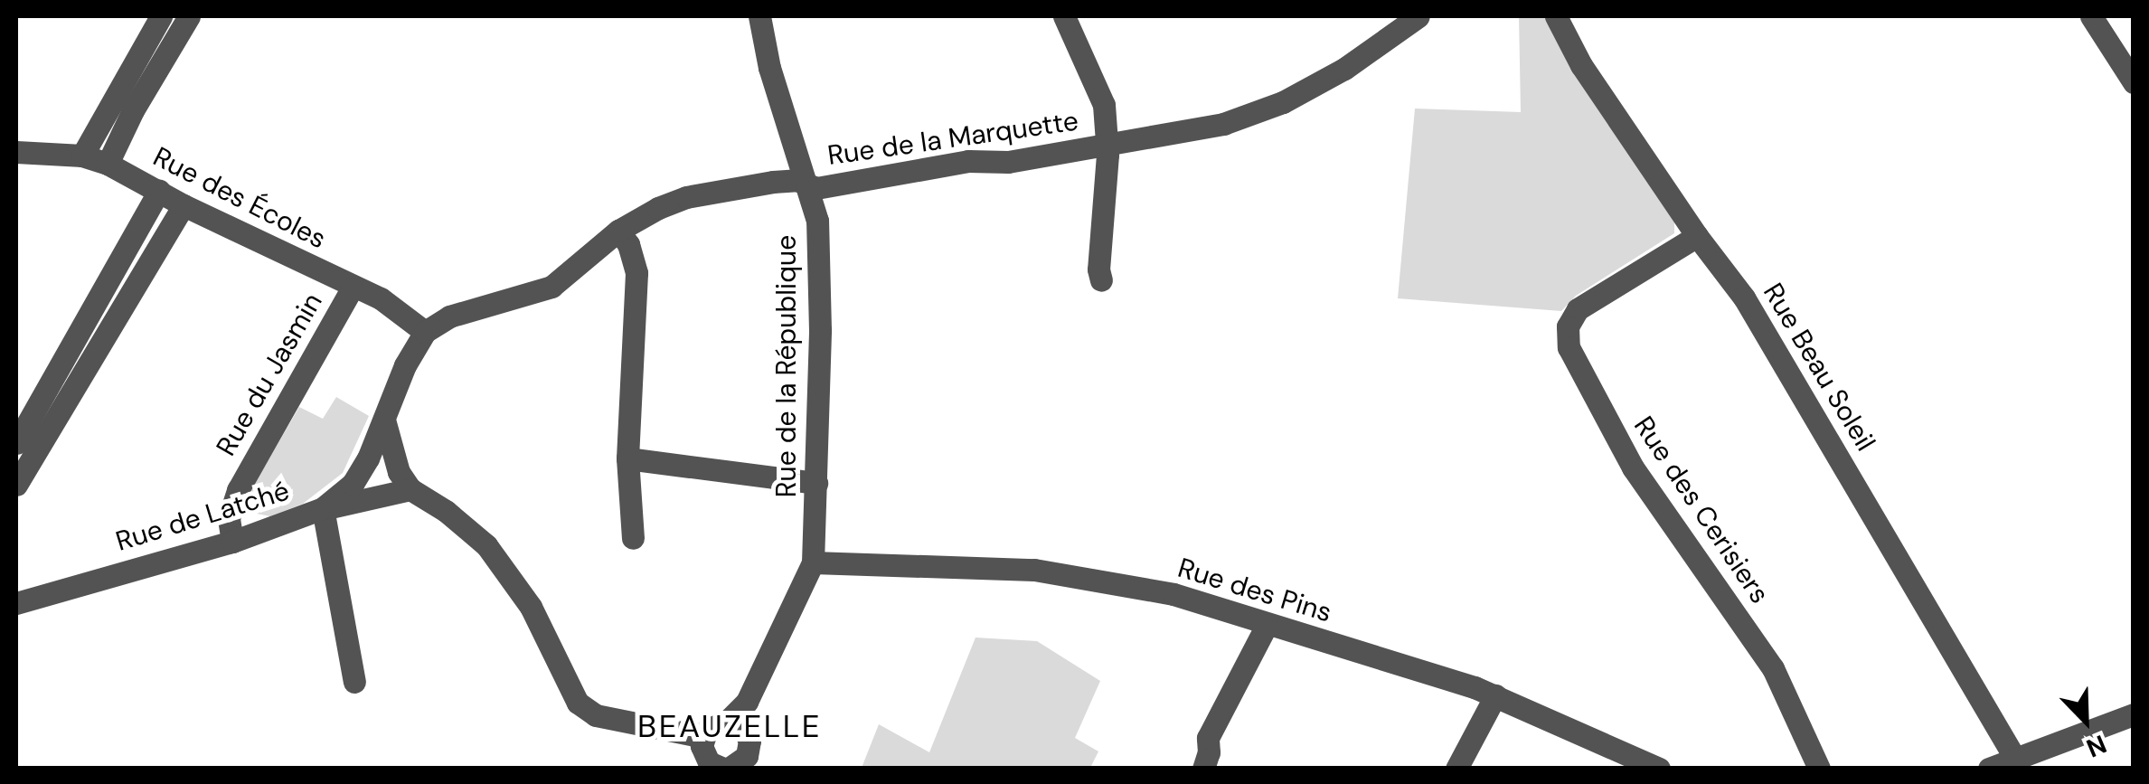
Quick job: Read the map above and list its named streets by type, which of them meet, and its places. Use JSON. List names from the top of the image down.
{
  "streets": {
    "street": [
      "Rue de la Marquette",
      "Rue des Écoles",
      "Rue de la République",
      "Rue Beau Soleil",
      "Rue du Jasmin",
      "Rue des Cerisiers",
      "Rue de Latché",
      "Rue des Pins"
    ]
  },
  "crossings": [
    ["Rue de la Marquette", "Rue de la République"],
    ["Rue des Écoles", "Rue du Jasmin"],
    ["Rue des Écoles", "Rue de Latché"],
    ["Rue de la République", "Rue des Pins"],
    ["Rue Beau Soleil", "Rue des Cerisiers"],
    ["Rue du Jasmin", "Rue de Latché"]
  ],
  "districts": ["BEAUZELLE"],
  "north": "bottom right"
}
